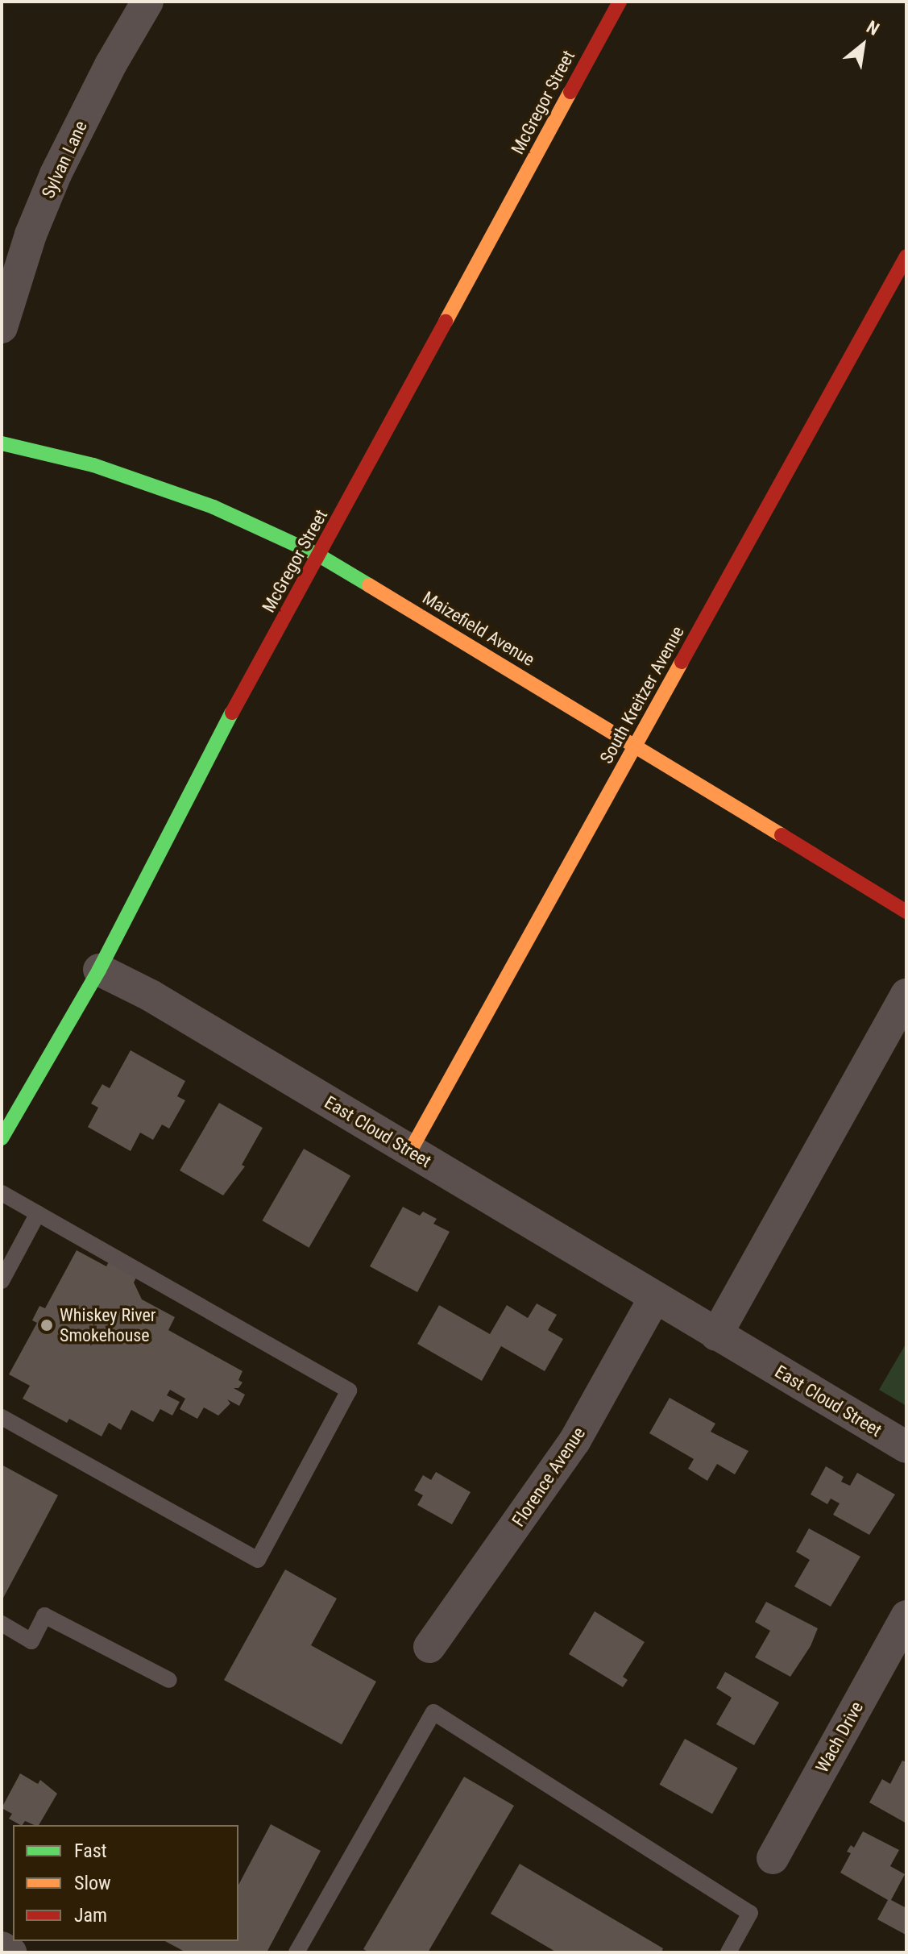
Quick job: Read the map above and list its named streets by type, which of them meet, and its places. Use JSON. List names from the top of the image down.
{
  "streets": {
    "street": [
      "McGregor Street",
      "Sylvan Lane",
      "Maizefield Avenue",
      "South Kreitzer Avenue",
      "East Cloud Street",
      "Florence Avenue",
      "Wach Drive"
    ]
  },
  "crossings": [
    ["McGregor Street", "Maizefield Avenue"],
    ["McGregor Street", "East Cloud Street"],
    ["Maizefield Avenue", "South Kreitzer Avenue"],
    ["South Kreitzer Avenue", "East Cloud Street"],
    ["East Cloud Street", "Florence Avenue"]
  ],
  "places": ["Whiskey River Smokehouse"],
  "legend": ["Fast", "Slow", "Jam"],
  "north": "top right"
}
